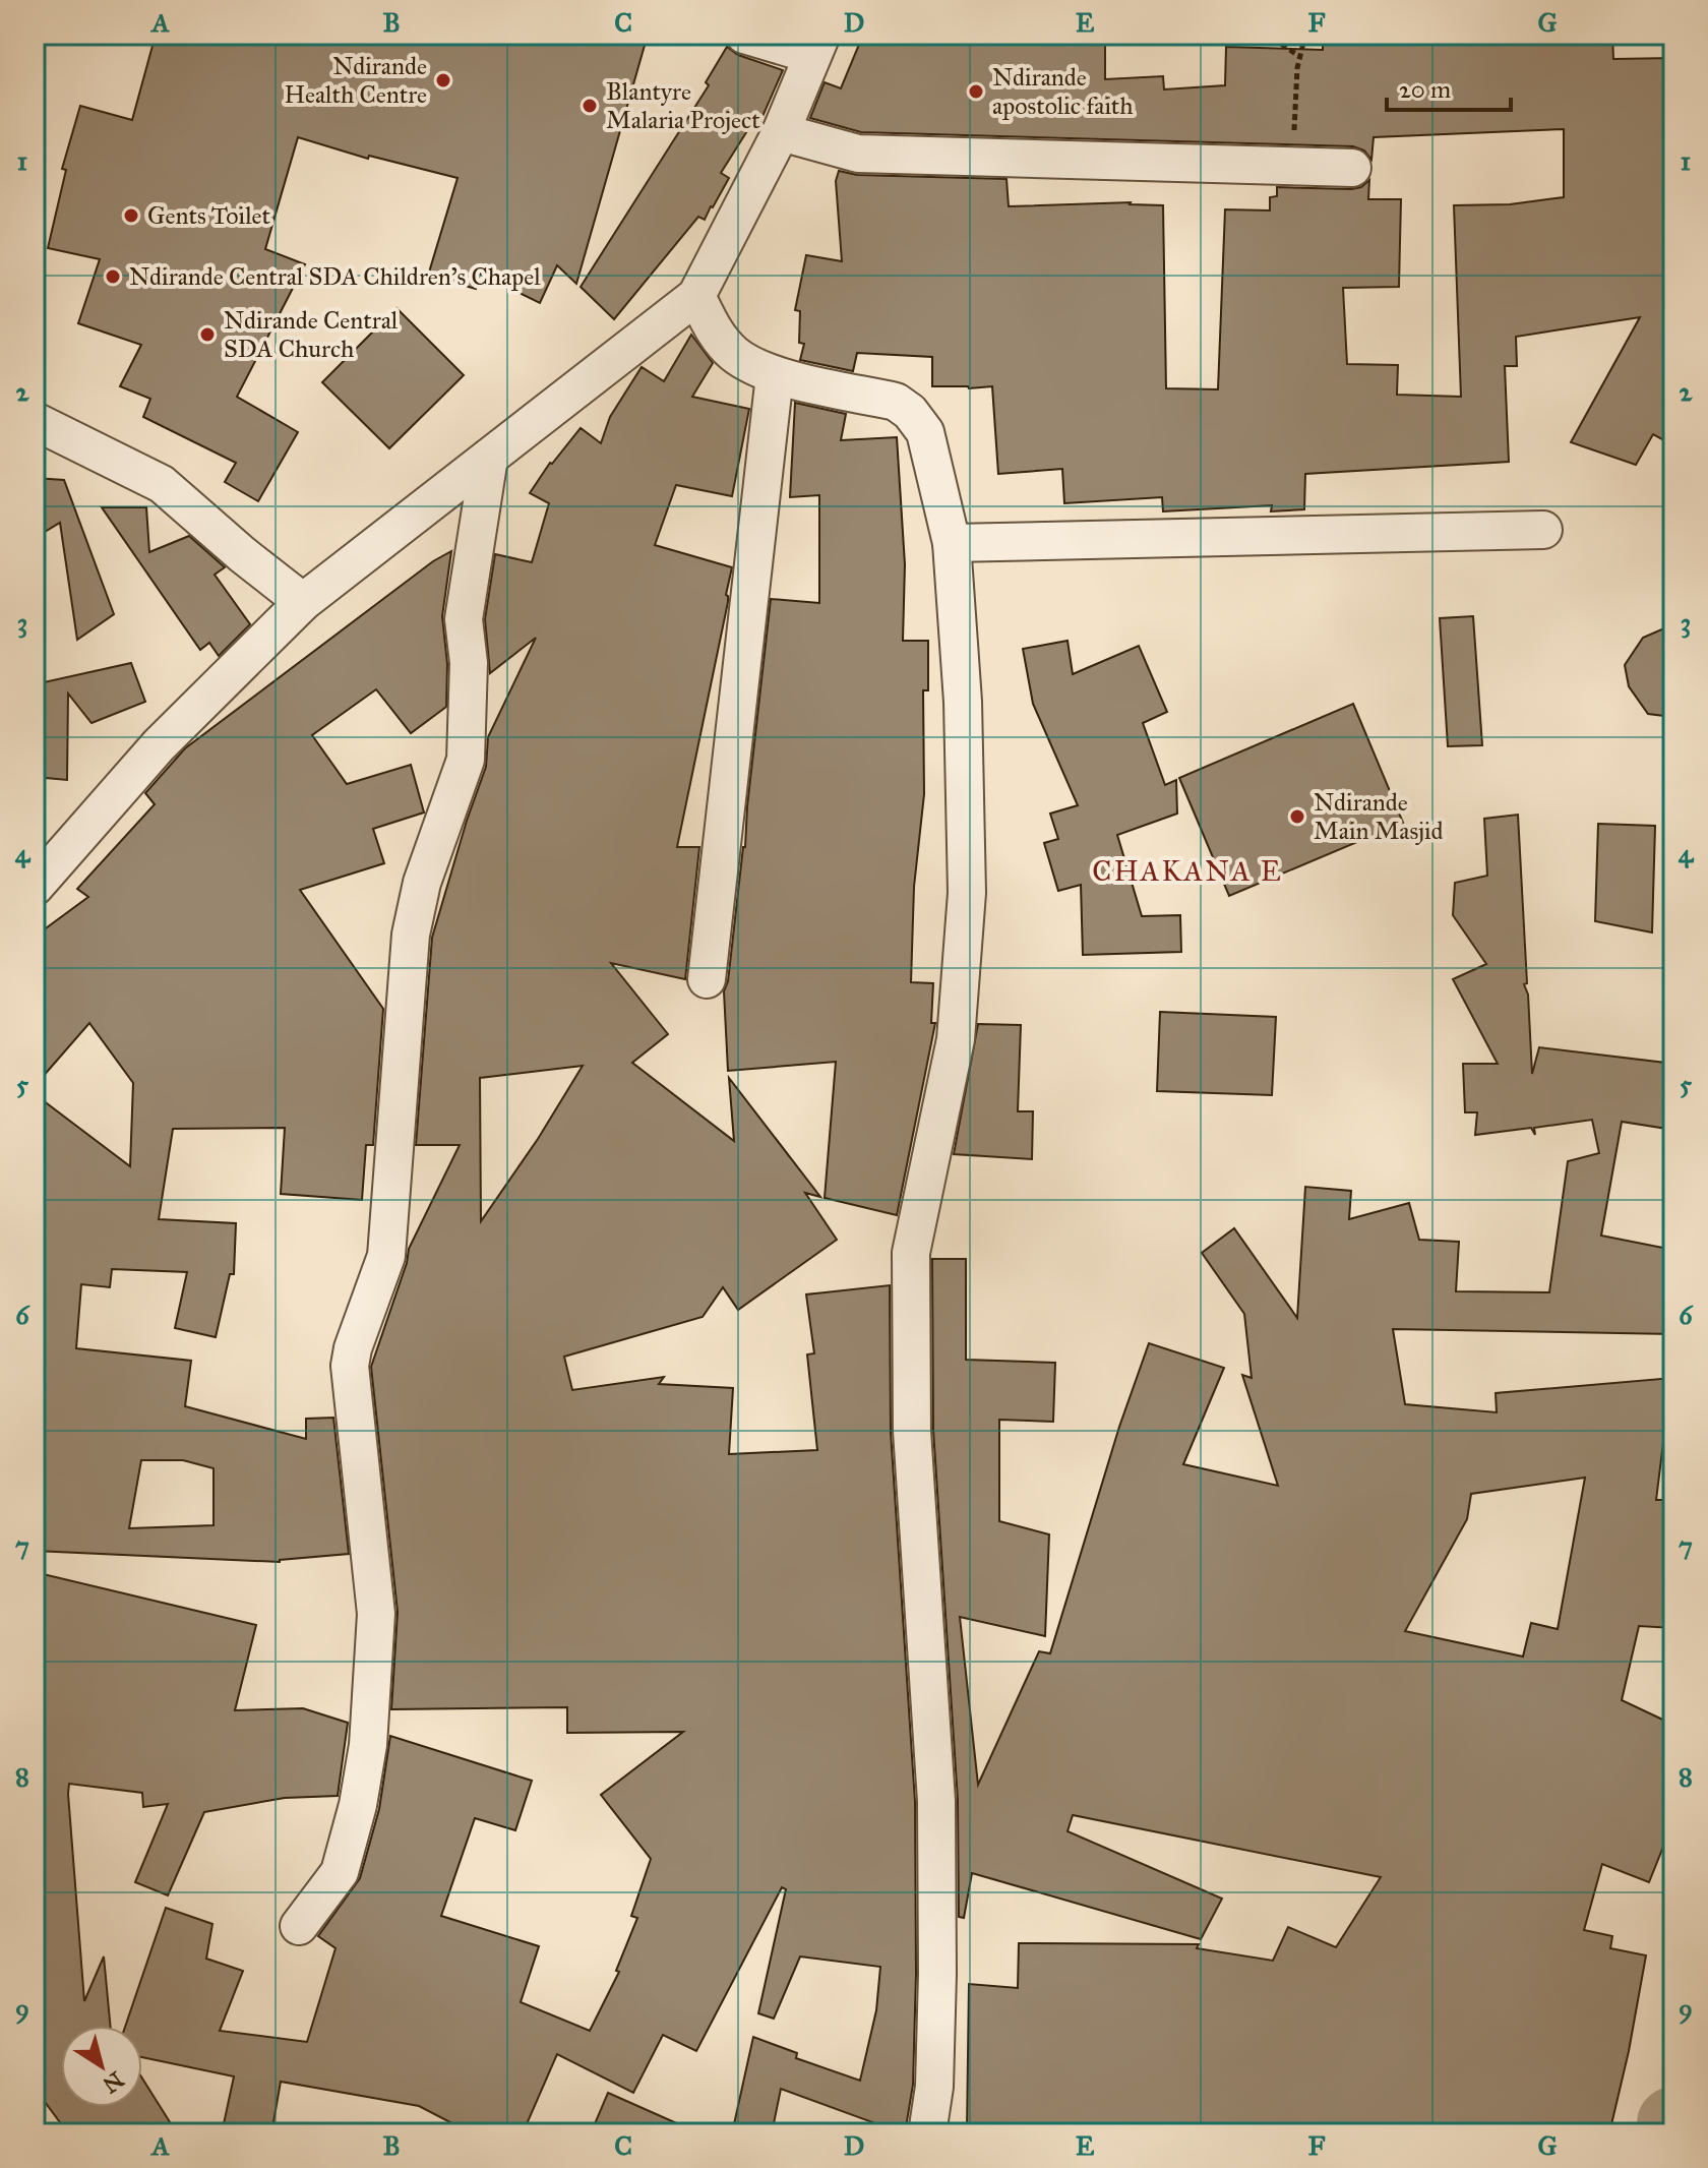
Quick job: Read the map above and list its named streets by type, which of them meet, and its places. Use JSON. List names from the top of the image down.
{
  "districts": ["CHAKANA E"],
  "places": [
    "Ndirande Health Centre",
    "Ndirande apostolic faith",
    "Blantyre Malaria Project",
    "Gents Toilet",
    "Ndirande Central SDA Children's Chapel",
    "Ndirande Central SDA Church",
    "Ndirande Main Masjid"
  ],
  "scale_bar": "20 m",
  "north": "bottom right",
  "grid": {
    "columns": [
      "A",
      "B",
      "C",
      "D",
      "E",
      "F",
      "G"
    ],
    "rows": [
      "1",
      "2",
      "3",
      "4",
      "5",
      "6",
      "7",
      "8",
      "9"
    ]
  }
}
